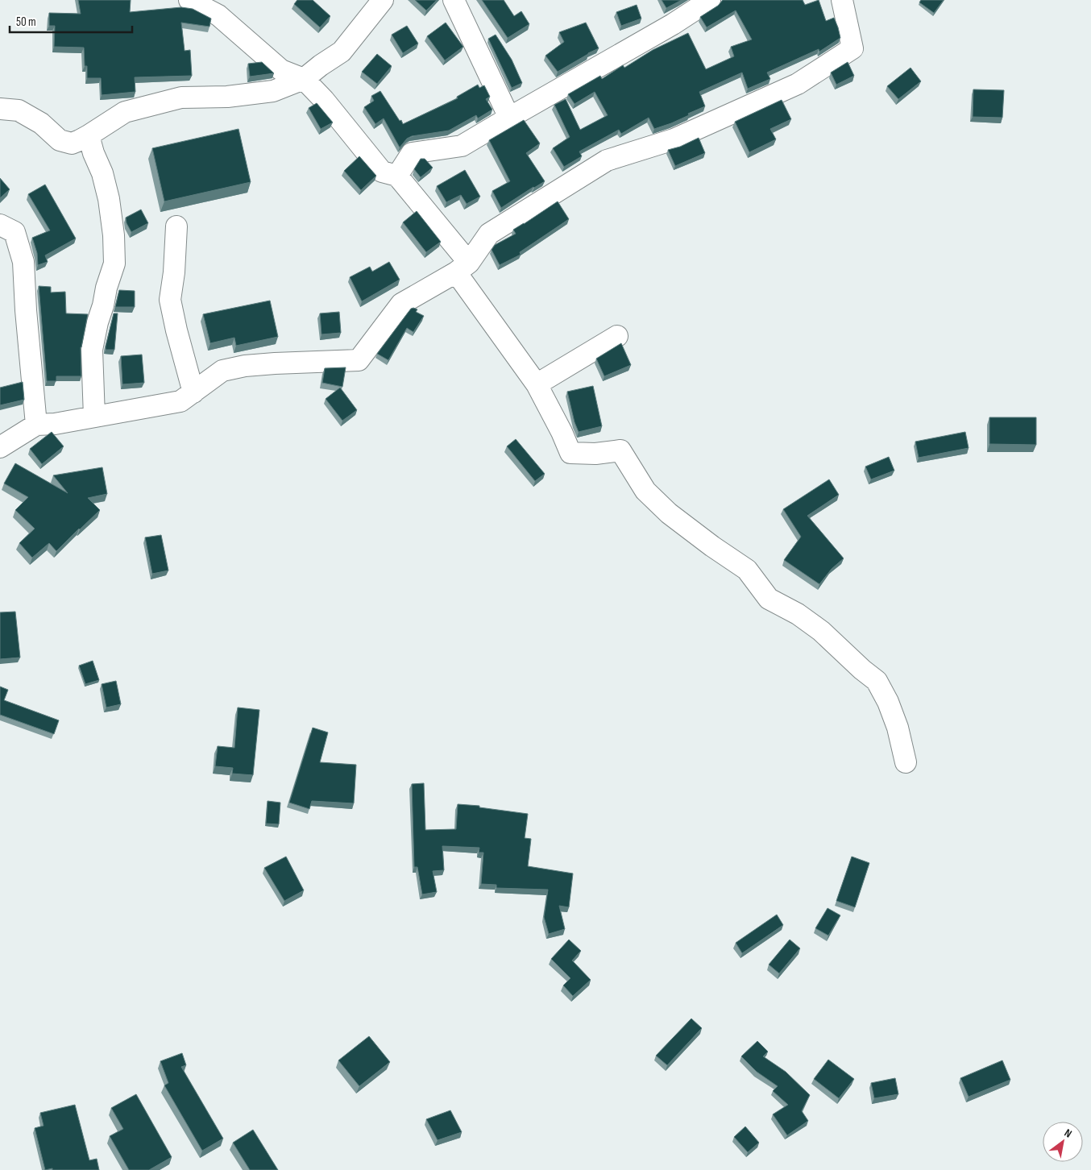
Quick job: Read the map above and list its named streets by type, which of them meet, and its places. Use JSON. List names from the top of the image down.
{
  "scale_bar": "50 m",
  "north": "top right"
}
